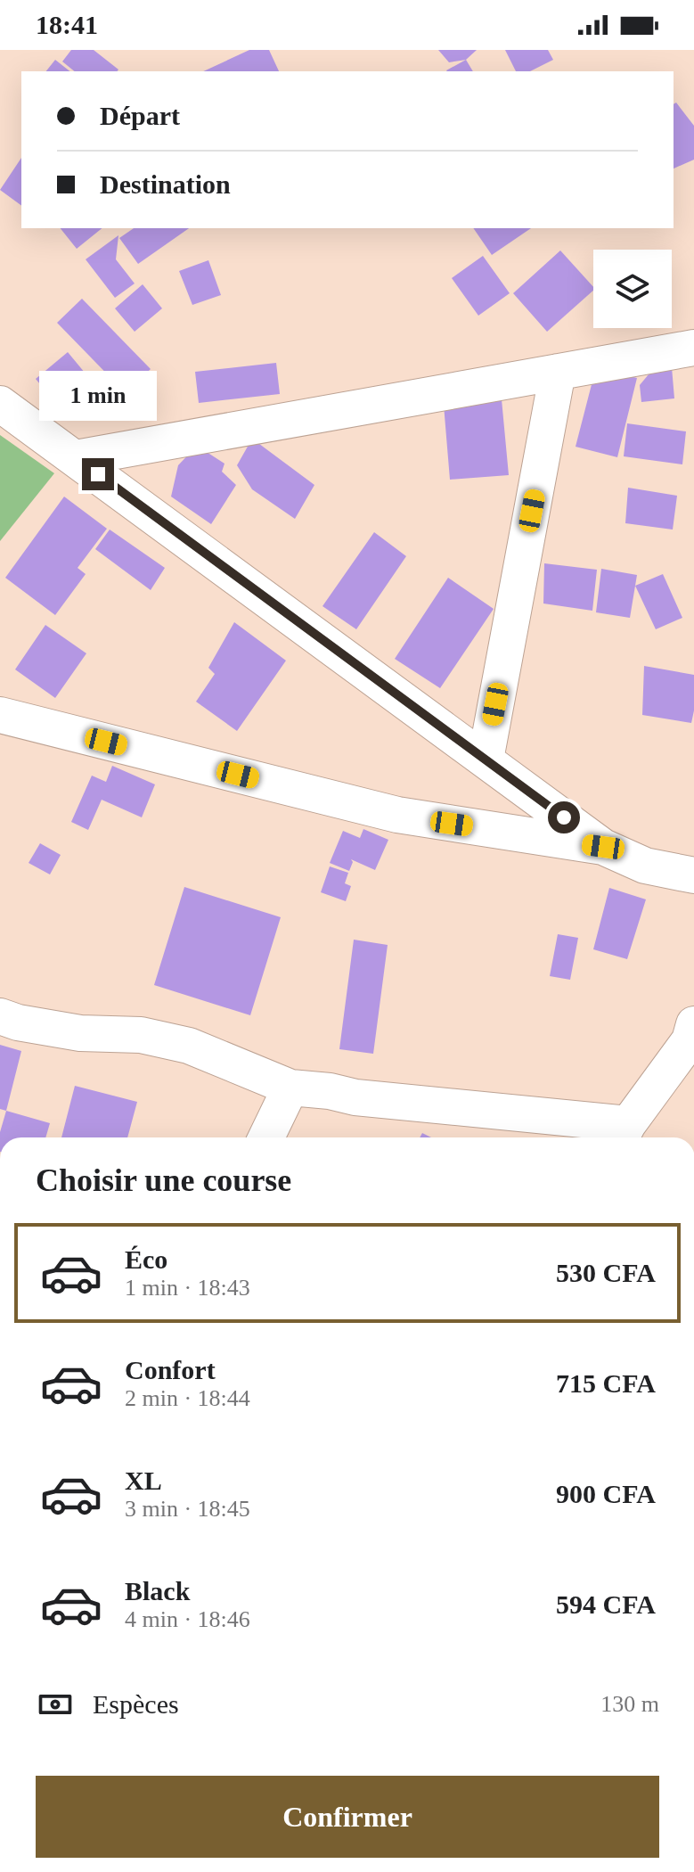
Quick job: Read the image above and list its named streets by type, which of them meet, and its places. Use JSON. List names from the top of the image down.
{
  "page": {
    "status": "18:41",
    "banner": ["Départ", "Destination"],
    "bubble": "1 min",
    "heading": "Choisir une course",
    "list": [
      {
        "name": "Éco",
        "note": "1 min · 18:43",
        "value": "530 CFA"
      },
      {
        "name": "Confort",
        "note": "2 min · 18:44",
        "value": "715 CFA"
      },
      {
        "name": "XL",
        "note": "3 min · 18:45",
        "value": "900 CFA"
      },
      {
        "name": "Black",
        "note": "4 min · 18:46",
        "value": "594 CFA"
      }
    ],
    "pay": ["Espèces", "130 m"],
    "buttons": "Confirmer"
  }
}
